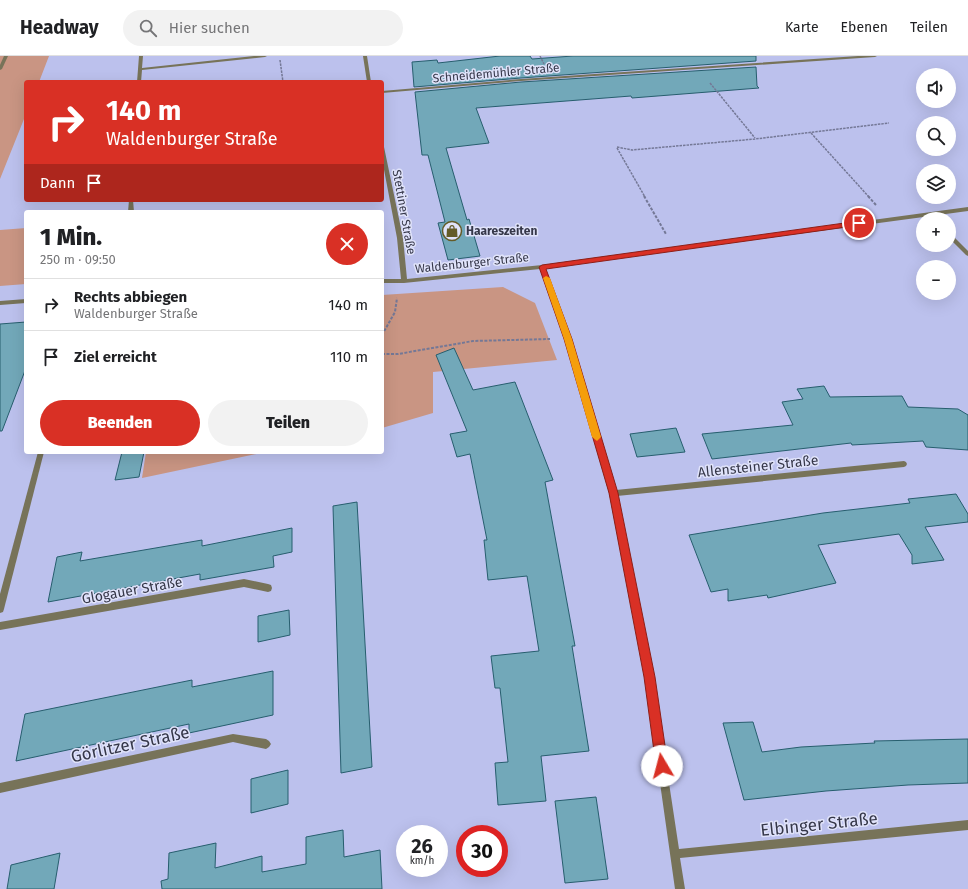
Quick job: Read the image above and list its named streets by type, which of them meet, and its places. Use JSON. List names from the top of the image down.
{
  "streets": {
    "street": [
      "Schneidemühler Straße",
      "Stettiner Straße",
      "Waldenburger Straße",
      "Allensteiner Straße",
      "Glogauer Straße",
      "Görlitzer Straße",
      "Elbinger Straße"
    ]
  },
  "crossings": [
    ["Stettiner Straße", "Waldenburger Straße"]
  ],
  "places": {
    "shop": ["Haareszeiten"]
  },
  "page": {
    "header": "Headway",
    "search": "Hier suchen",
    "nav": ["Karte", "Ebenen", "Teilen"],
    "map_buttons": ["+", "−"],
    "turn": ["140 m", "Waldenburger Straße"],
    "then": "Dann",
    "heading": ["1 Min.", "250 m · 09:50"],
    "list": [
      {
        "name": "Rechts abbiegen",
        "note": "Waldenburger Straße",
        "value": "140 m"
      },
      {
        "name": "Ziel erreicht",
        "value": "110 m"
      }
    ],
    "buttons": ["Beenden", "Teilen"],
    "speed": "26 km/h",
    "limit": "30"
  }
}
